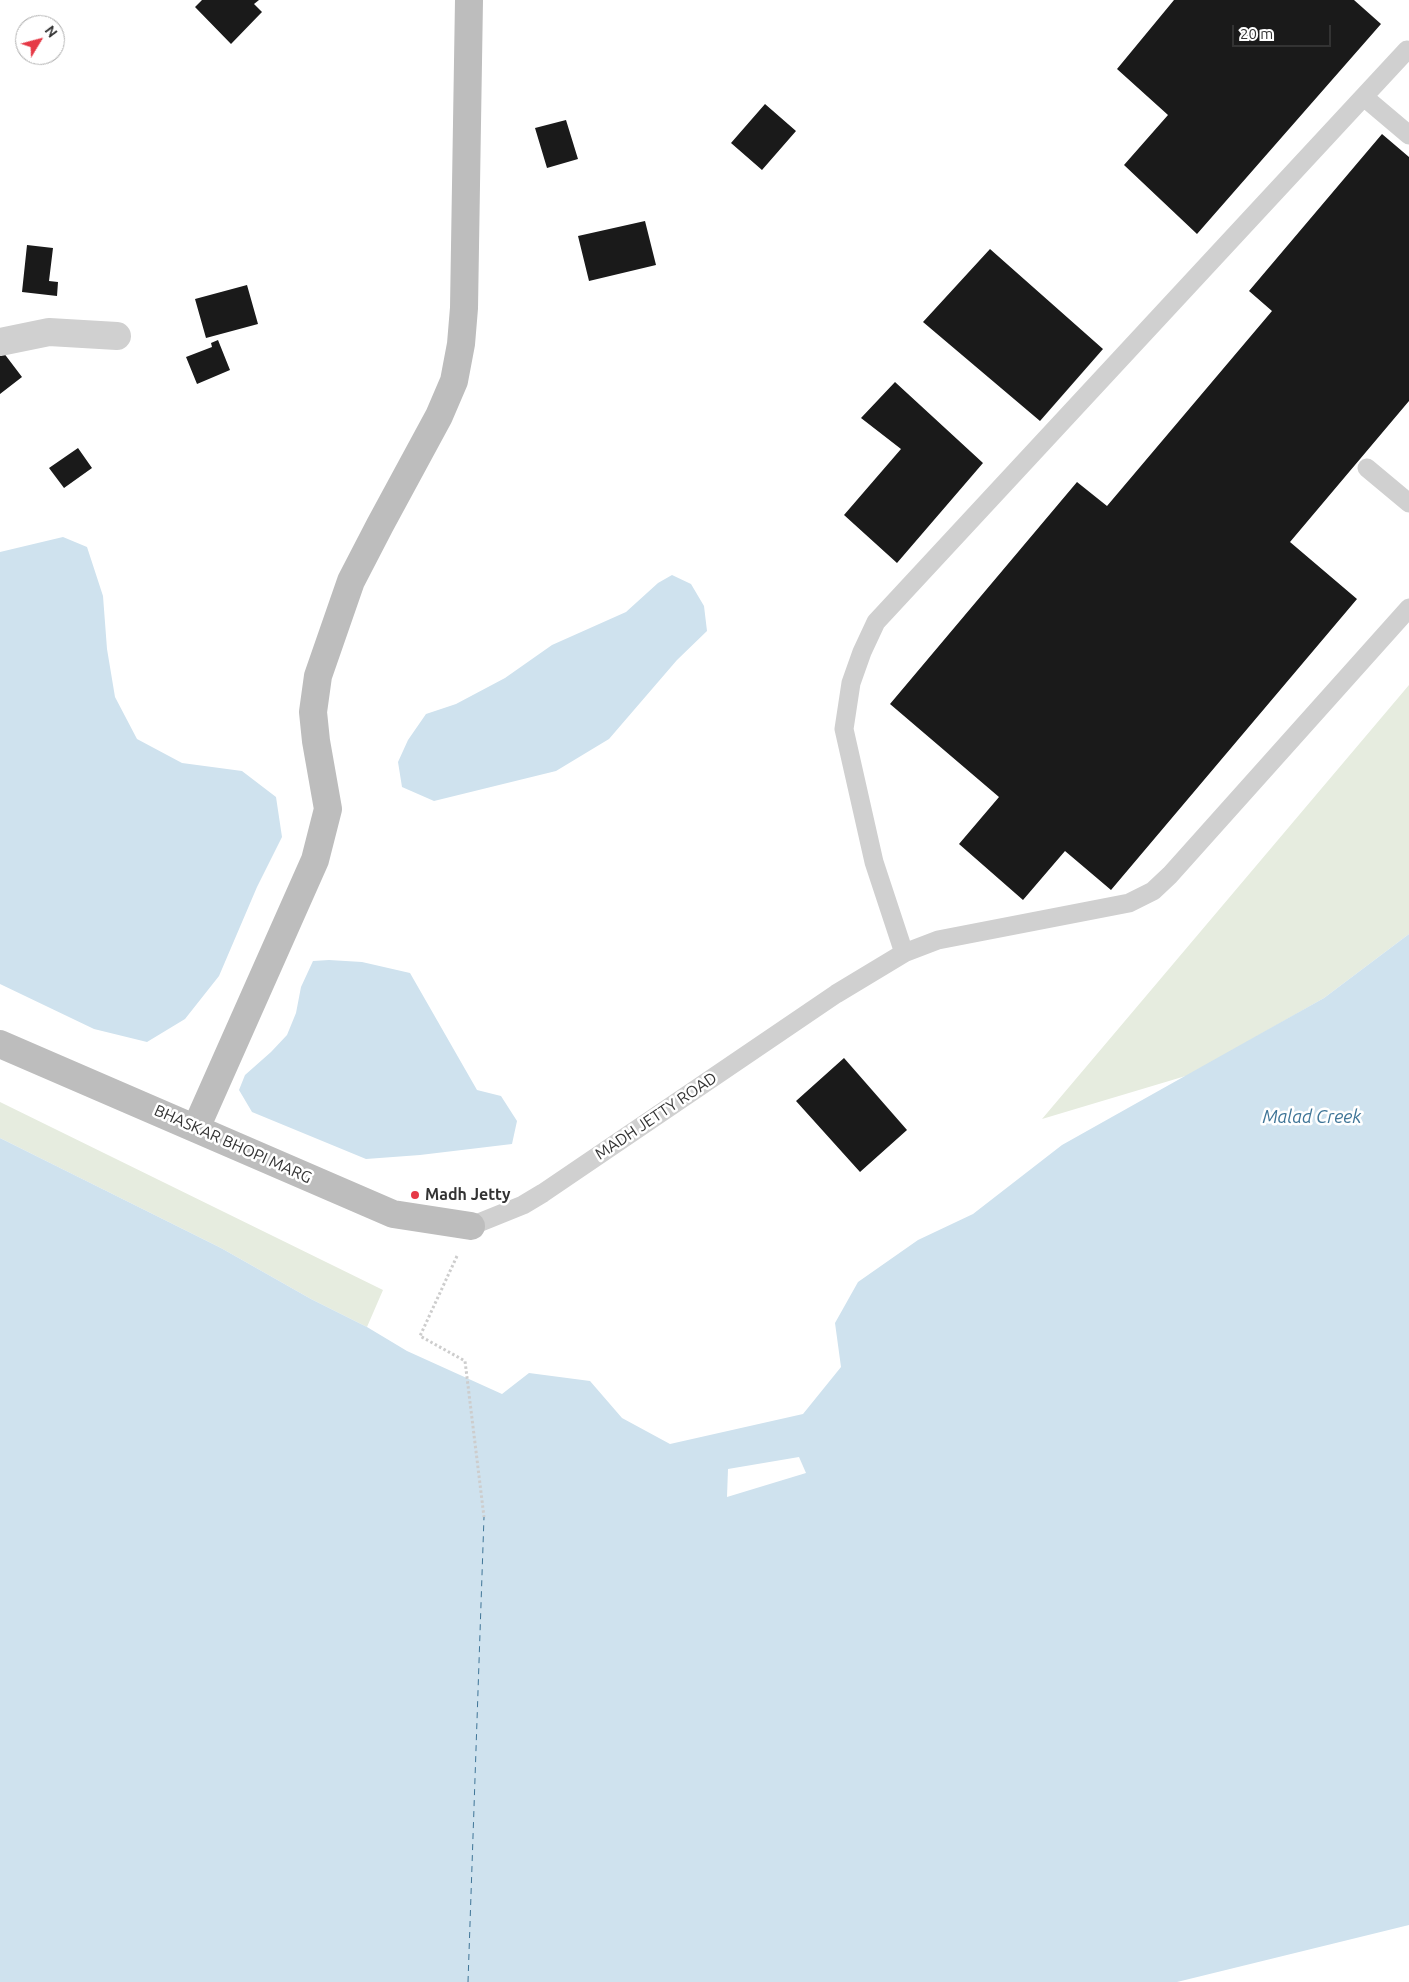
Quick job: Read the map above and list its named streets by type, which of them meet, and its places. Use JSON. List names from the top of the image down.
{
  "streets": {
    "street": ["BHASKAR BHOPI MARG"],
    "lane": ["MADH JETTY ROAD"]
  },
  "crossings": [
    ["MADH JETTY ROAD", "BHASKAR BHOPI MARG"]
  ],
  "water": ["Malad Creek"],
  "places": ["Madh Jetty"],
  "scale_bar": "20 m",
  "north": "top right"
}
